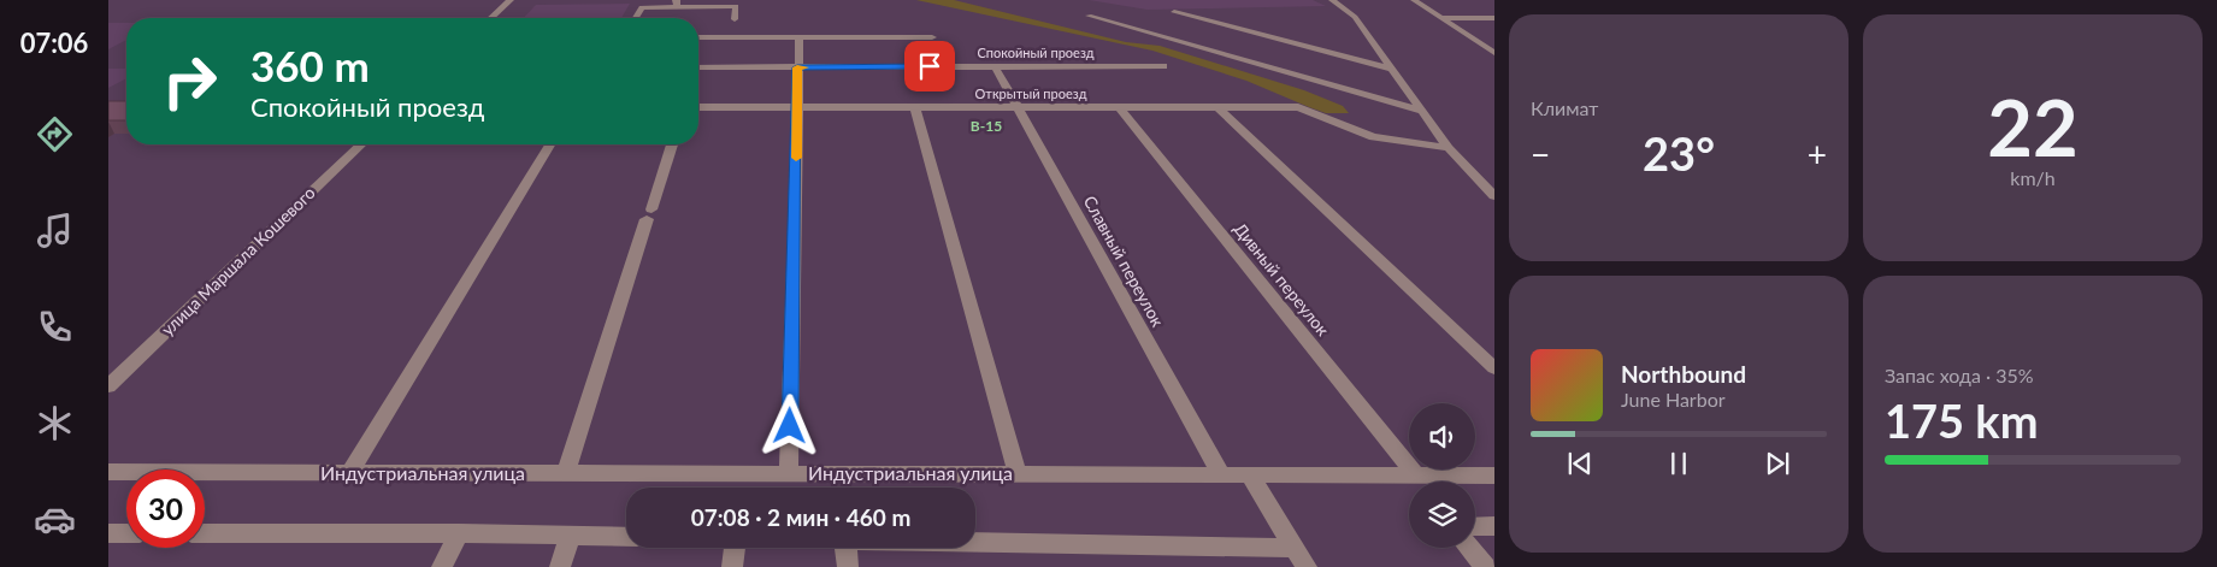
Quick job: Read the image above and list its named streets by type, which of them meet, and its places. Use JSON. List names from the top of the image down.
{
  "streets": {
    "street": [
      "Спокойный проезд",
      "Открытый проезд",
      "улица Маршала Кошевого",
      "Славный переулок",
      "Дивный переулок",
      "Индустриальная улица"
    ]
  },
  "crossings": [
    ["Спокойный проезд", "Славный переулок"],
    ["Открытый проезд", "Славный переулок"],
    ["Открытый проезд", "Дивный переулок"],
    ["Славный переулок", "Индустриальная улица"],
    ["Дивный переулок", "Индустриальная улица"]
  ],
  "districts": ["В-15"],
  "page": {
    "tabs": "07:06",
    "tile": [
      "Климат",
      ["22", "km/h"],
      ["Запас хода · 35%", "175 km"]
    ],
    "turn": ["360 m", "Спокойный проезд"],
    "heat": ["−", "23°", "+"],
    "song": ["Northbound", "June Harbor"],
    "limit": "30",
    "trip": "07:08 · 2 мин · 460 m"
  }
}
